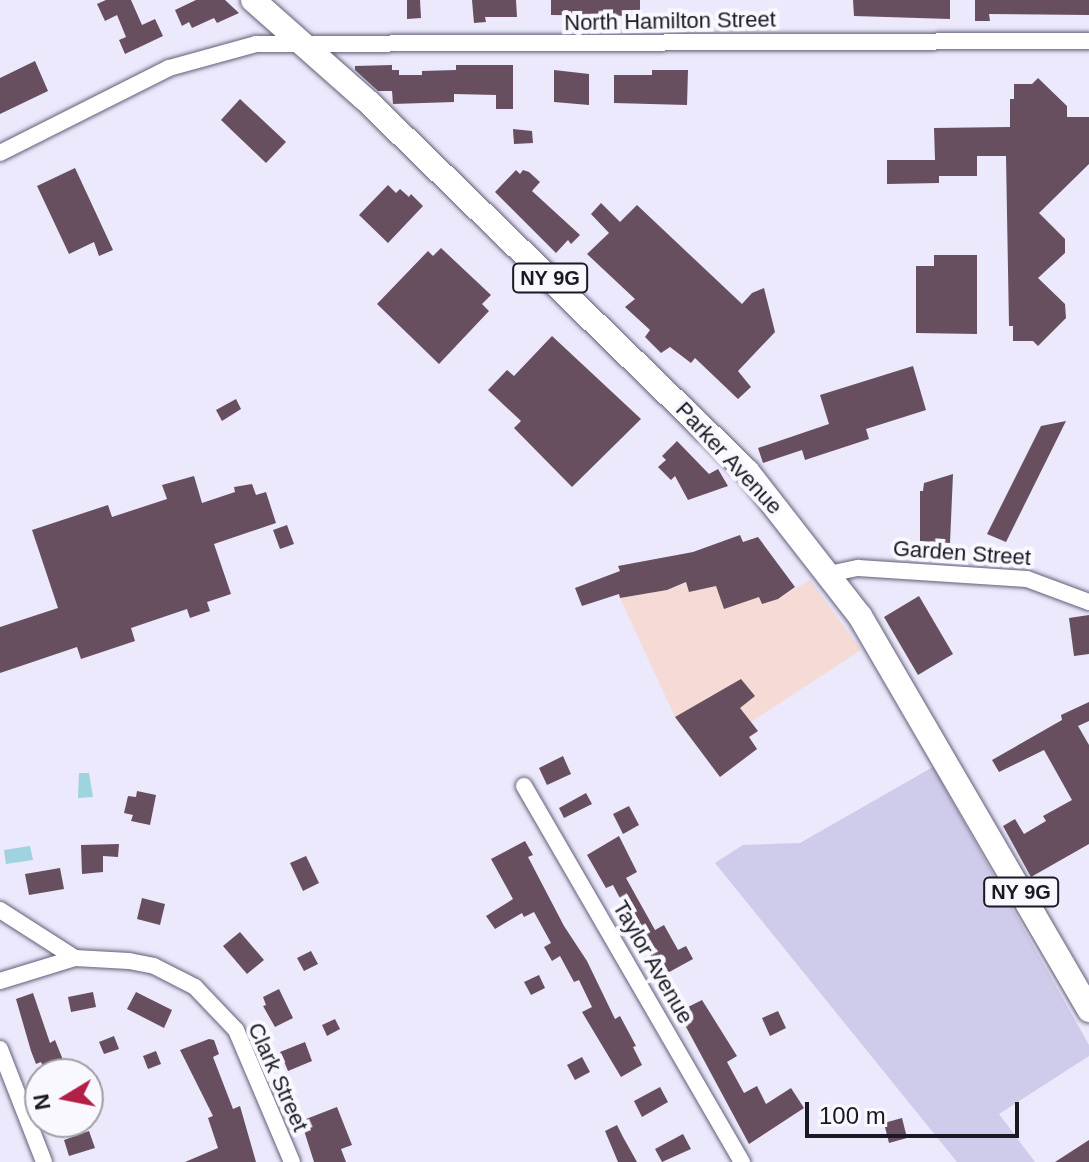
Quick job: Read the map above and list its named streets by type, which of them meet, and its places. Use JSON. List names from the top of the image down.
{
  "streets": {
    "main road": ["NY 9G", "Parker Avenue"],
    "street": [
      "North Hamilton Street",
      "Garden Street",
      "Taylor Avenue",
      "Clark Street"
    ]
  },
  "crossings": [
    ["North Hamilton Street", "Parker Avenue"],
    ["Parker Avenue", "Garden Street"]
  ],
  "scale_bar": "100 m",
  "north": "left"
}
